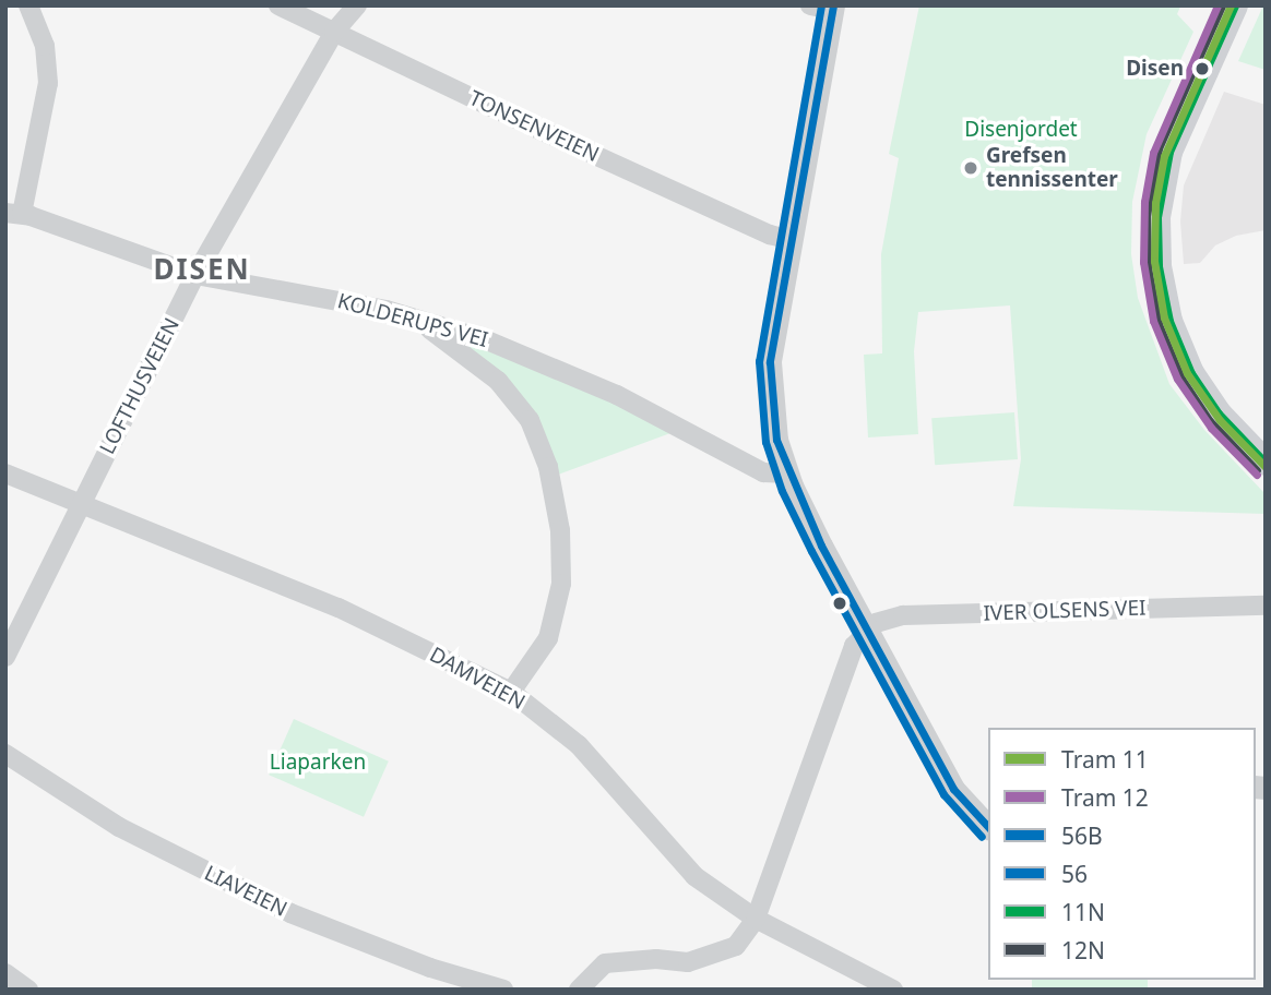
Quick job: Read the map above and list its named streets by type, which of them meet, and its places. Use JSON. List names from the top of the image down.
{
  "streets": {
    "street": [
      "TONSENVEIEN",
      "KOLDERUPS VEI",
      "LOFTHUSVEIEN",
      "IVER OLSENS VEI",
      "DAMVEIEN",
      "LIAVEIEN"
    ]
  },
  "crossings": [
    ["TONSENVEIEN", "LOFTHUSVEIEN"],
    ["KOLDERUPS VEI", "LOFTHUSVEIEN"],
    ["LOFTHUSVEIEN", "DAMVEIEN"]
  ],
  "districts": ["DISEN"],
  "parks": ["Disenjordet", "Liaparken"],
  "places": ["Disen", "Grefsen tennissenter"],
  "lines": [
    "tram line 11",
    "tram line 12",
    "transit line 56B",
    "transit line 56",
    "transit line 11N",
    "transit line 12N"
  ],
  "legend": [
    "Tram 11",
    "Tram 12",
    "56B",
    "56",
    "11N",
    "12N"
  ]
}
